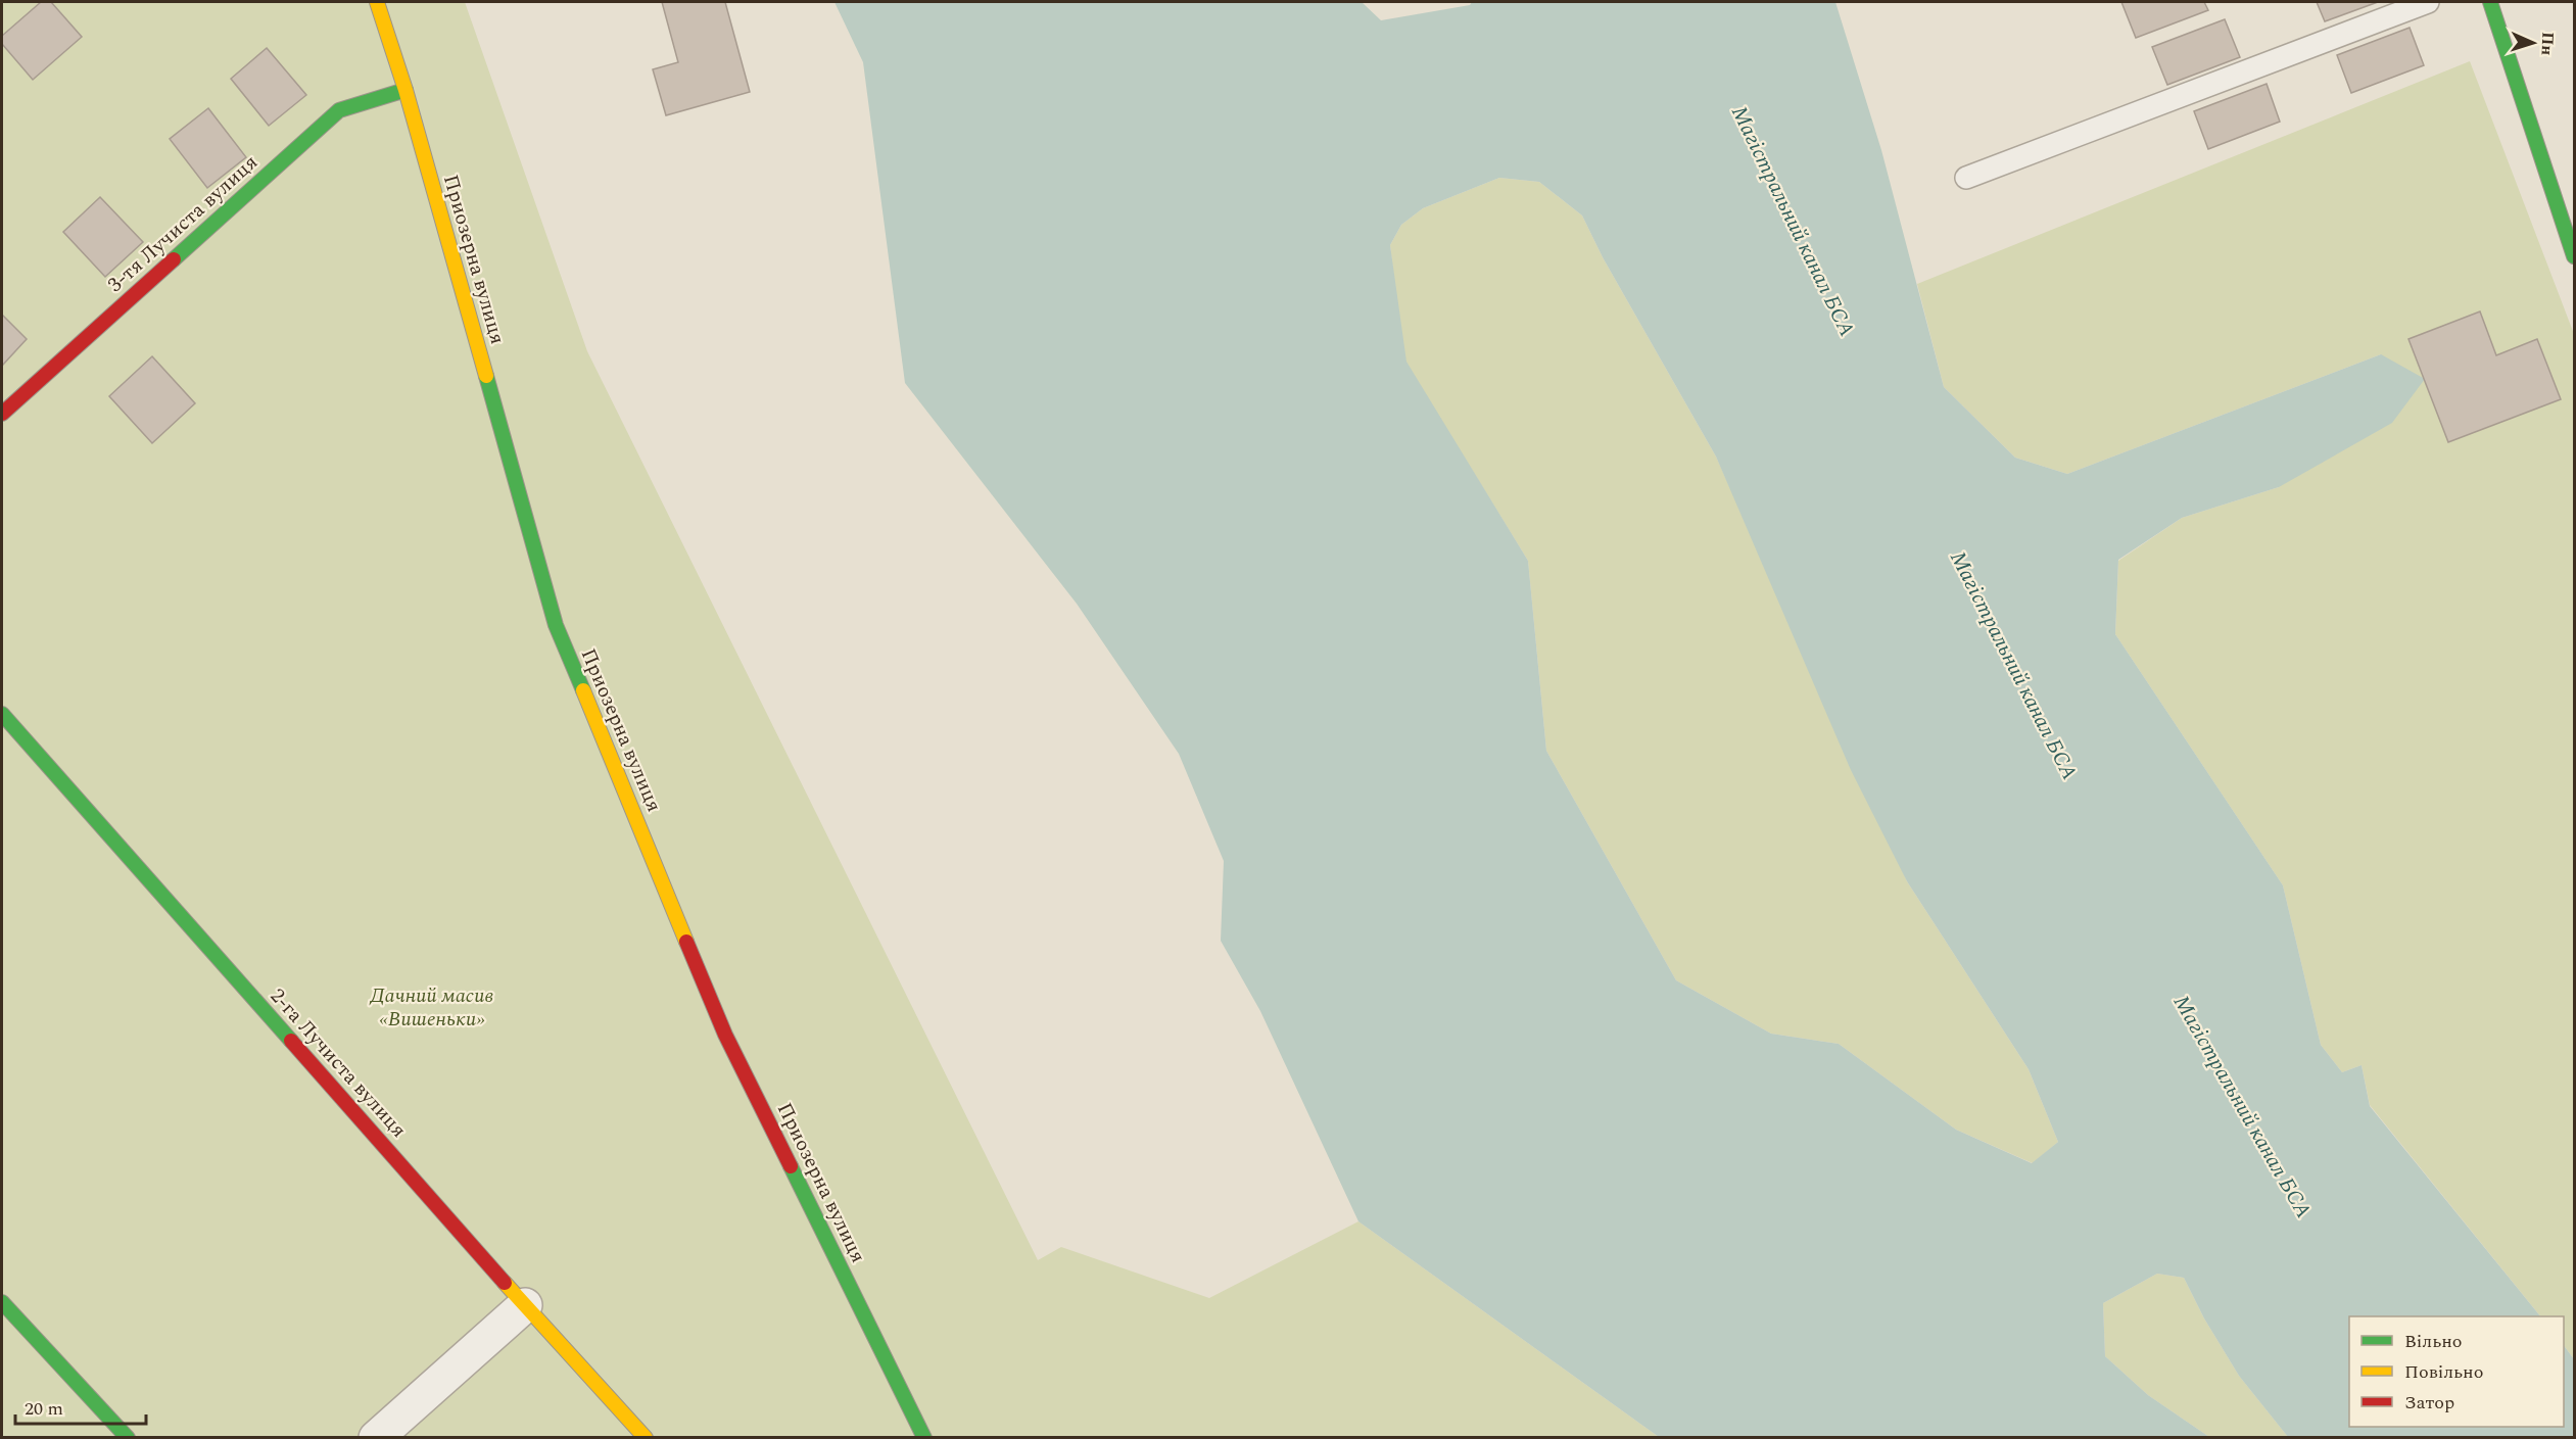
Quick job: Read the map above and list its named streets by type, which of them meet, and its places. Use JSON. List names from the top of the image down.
{
  "streets": {
    "street": ["3-тя Лучиста вулиця", "Приозерна вулиця", "2-га Лучиста вулиця"]
  },
  "crossings": [
    ["3-тя Лучиста вулиця", "Приозерна вулиця"]
  ],
  "water": ["Магістральний канал БСА"],
  "parks": ["Дачний масив «Вишеньки»"],
  "legend": ["Вільно", "Повільно", "Затор"],
  "scale_bar": "20 m",
  "north": "right"
}
